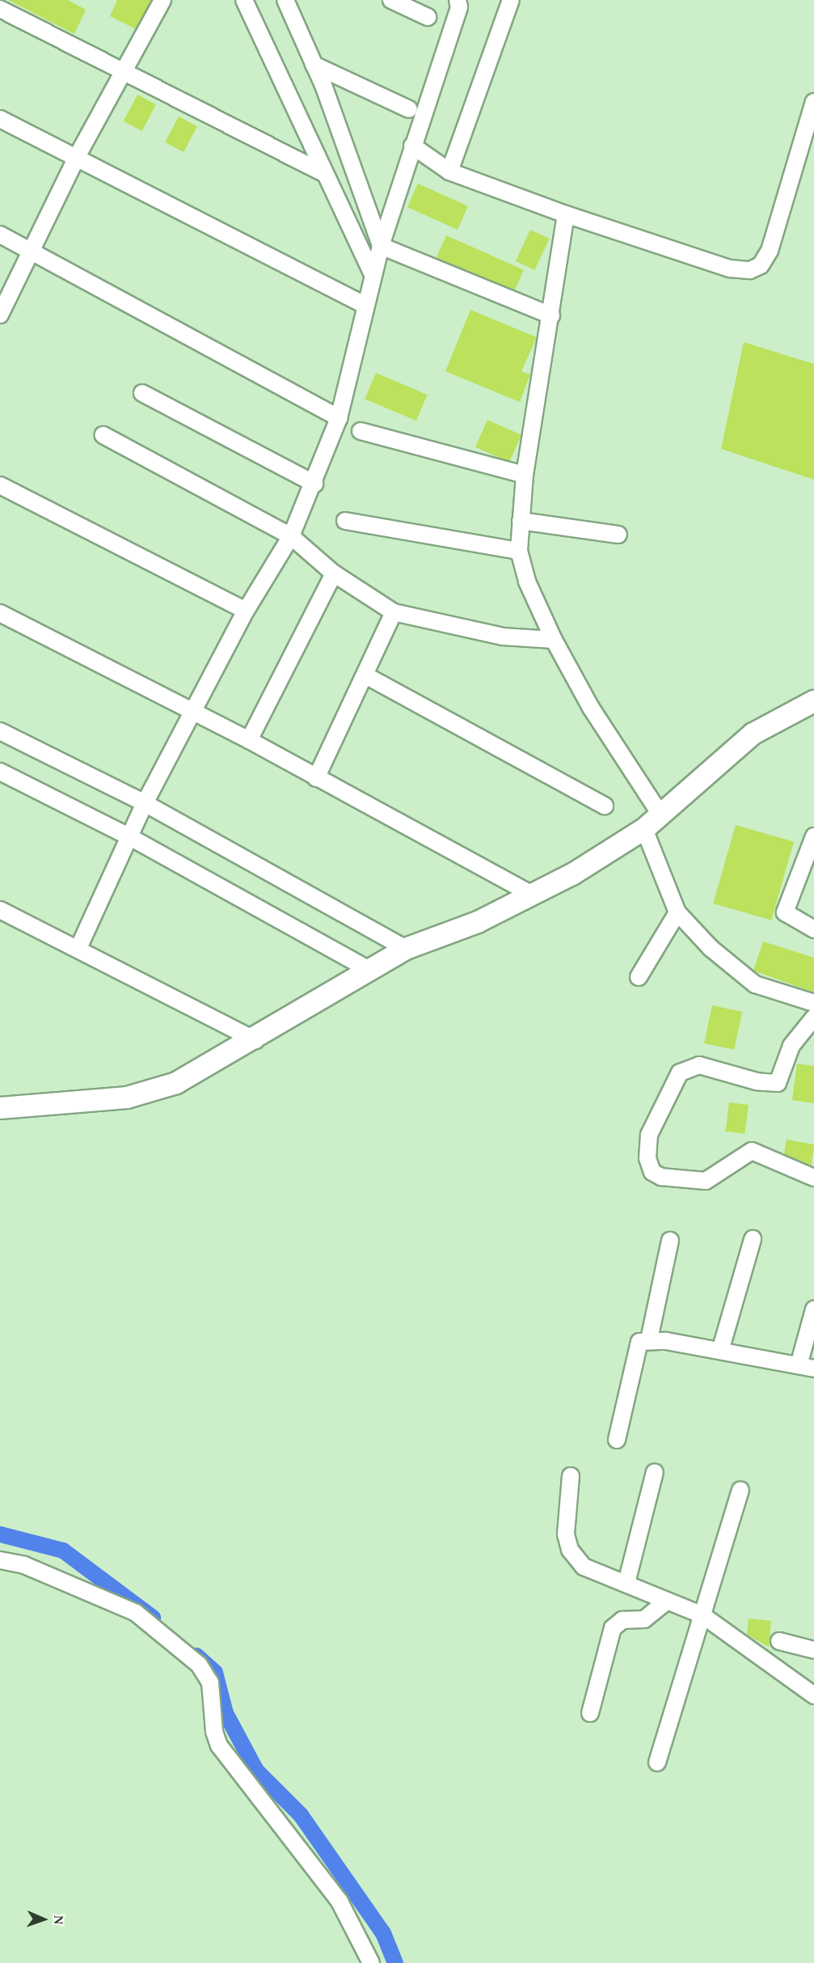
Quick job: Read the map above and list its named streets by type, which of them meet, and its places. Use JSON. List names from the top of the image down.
{
  "north": "right"
}
